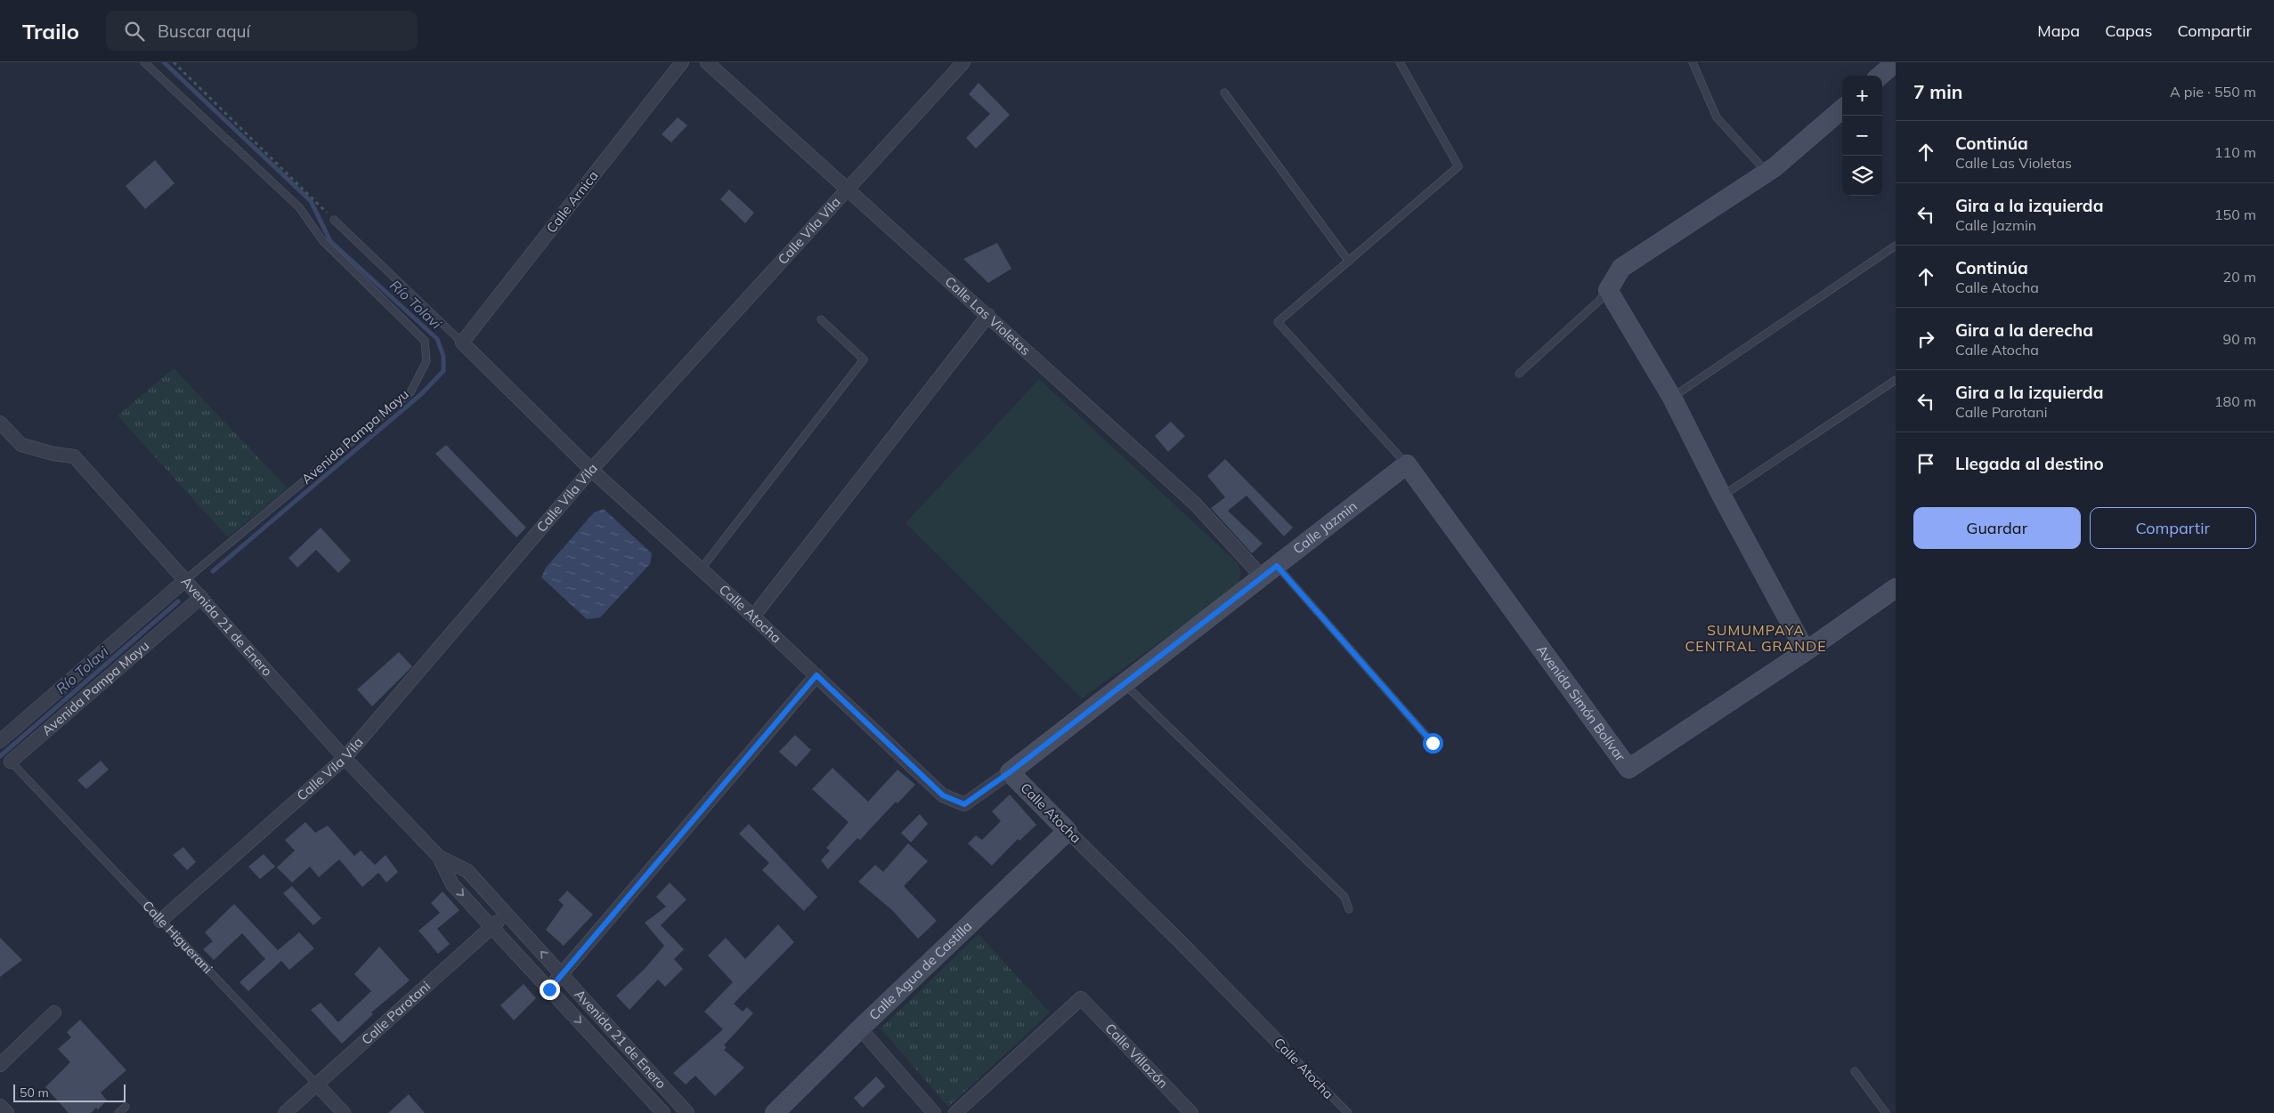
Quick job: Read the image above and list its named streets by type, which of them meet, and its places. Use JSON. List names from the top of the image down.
{
  "streets": {
    "street": [
      "Calle Arnica",
      "Calle Vila Vila",
      "Calle Las Violetas",
      "Avenida Pampa Mayu",
      "Calle Jazmin",
      "Calle Atocha",
      "Avenida 21 de Enero",
      "Avenida Simón Bolívar",
      "Calle Higuerani",
      "Calle Agua de Castilla",
      "Calle Parotani",
      "Calle Villazón"
    ]
  },
  "crossings": [
    ["Calle Arnica", "Calle Atocha"],
    ["Calle Vila Vila", "Calle Las Violetas"],
    ["Calle Vila Vila", "Calle Atocha"],
    ["Calle Vila Vila", "Avenida 21 de Enero"],
    ["Calle Vila Vila", "Calle Higuerani"],
    ["Calle Las Violetas", "Calle Jazmin"],
    ["Avenida Pampa Mayu", "Avenida 21 de Enero"],
    ["Avenida Pampa Mayu", "Calle Higuerani"],
    ["Calle Jazmin", "Calle Atocha"],
    ["Calle Jazmin", "Avenida Simón Bolívar"],
    ["Calle Atocha", "Calle Agua de Castilla"],
    ["Avenida 21 de Enero", "Calle Parotani"],
    ["Calle Higuerani", "Calle Parotani"]
  ],
  "districts": ["SUMUMPAYA CENTRAL GRANDE"],
  "water": ["Río Tolavi"],
  "scale_bar": "50 m",
  "page": {
    "header": "Trailo",
    "search": "Buscar aquí",
    "nav": ["Mapa", "Capas", "Compartir"],
    "heading": ["7 min", "A pie · 550 m"],
    "map_buttons": ["+", "−"],
    "list": [
      ["Continúa", "Calle Las Violetas", "110 m"],
      ["Gira a la izquierda", "Calle Jazmin", "150 m"],
      ["Continúa", "Calle Atocha", "20 m"],
      ["Gira a la derecha", "Calle Atocha", "90 m"],
      ["Gira a la izquierda", "Calle Parotani", "180 m"],
      "Llegada al destino"
    ],
    "buttons": ["Guardar", "Compartir"],
    "scale": "50 m"
  }
}
